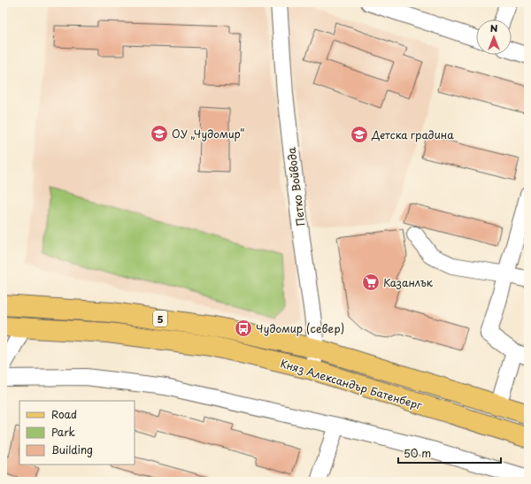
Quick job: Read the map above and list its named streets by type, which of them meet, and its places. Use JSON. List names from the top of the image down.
{
  "streets": {
    "main road": ["5", "Княз Александър Батенберг"],
    "street": ["Петко Войвода"]
  },
  "crossings": [
    ["Петко Войвода", "Княз Александър Батенберг"]
  ],
  "places": {
    "school or university": ["ОУ „Чудомир“", "Детска градина"],
    "supermarket": ["Казанлък"],
    "bus stop": ["Чудомир (север)"]
  },
  "legend": ["Road", "Park", "Building"],
  "scale_bar": "50 m",
  "north": "top"
}
